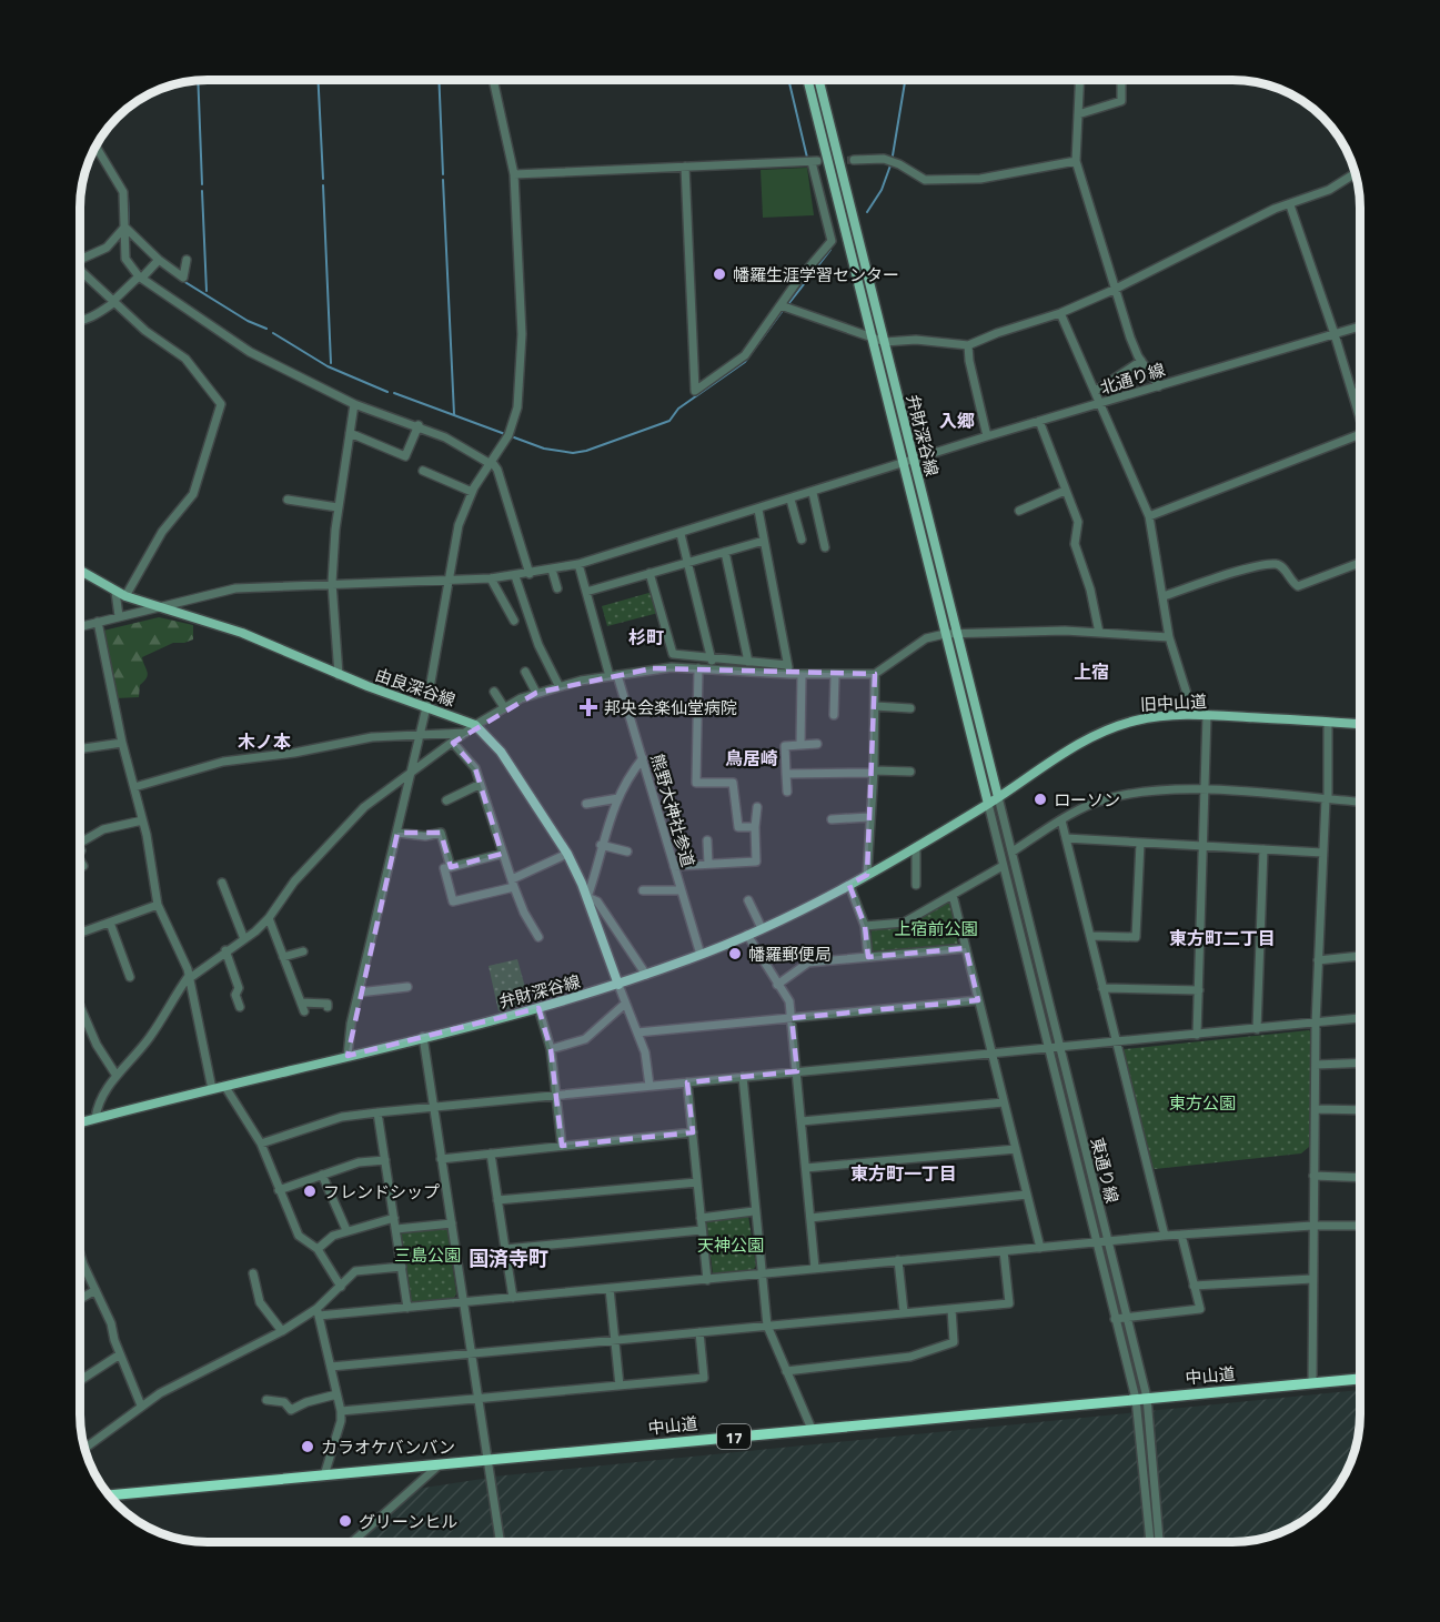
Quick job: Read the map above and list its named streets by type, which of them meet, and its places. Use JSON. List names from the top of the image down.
{
  "streets": {
    "highway": ["中山道", "17"],
    "main road": ["弁財深谷線", "由良深谷線", "旧中山道"],
    "street": ["北通り線", "熊野大神社参道", "東通り線"]
  },
  "crossings": [
    ["北通り線", "弁財深谷線"],
    ["北通り線", "由良深谷線"],
    ["北通り線", "熊野大神社参道"],
    ["弁財深谷線", "由良深谷線"],
    ["弁財深谷線", "旧中山道"],
    ["弁財深谷線", "熊野大神社参道"],
    ["弁財深谷線", "東通り線"],
    ["旧中山道", "東通り線"],
    ["東通り線", "中山道"]
  ],
  "districts": [
    "入郷",
    "杉町",
    "上宿",
    "木ノ本",
    "鳥居崎",
    "東方町二丁目",
    "東方町一丁目",
    "国済寺町"
  ],
  "parks": [
    "上宿前公園",
    "東方公園",
    "天神公園",
    "三島公園"
  ],
  "places": {
    "other": [
      "幡羅生涯学習センター",
      "ローソン",
      "幡羅郵便局",
      "フレンドシップ",
      "カラオケバンバン",
      "グリーンヒル"
    ],
    "health": ["邦央会楽仙堂病院"]
  }
}
